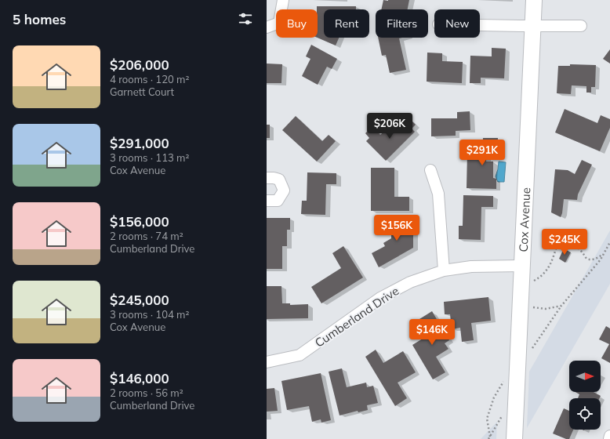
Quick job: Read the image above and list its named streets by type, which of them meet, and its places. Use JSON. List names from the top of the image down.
{
  "streets": {
    "main road": ["Cox Avenue"],
    "street": ["Cumberland Drive"]
  },
  "crossings": [
    ["Cox Avenue", "Cumberland Drive"]
  ],
  "north": "right",
  "page": {
    "heading": "5 homes",
    "chip": [
      "Buy",
      "Rent",
      "Filters",
      "New"
    ],
    "list": [
      {
        "name": "$206,000",
        "note": "4 rooms · 120 m² · Garnett Court"
      },
      {
        "name": "$291,000",
        "note": "3 rooms · 113 m² · Cox Avenue"
      },
      {
        "name": "$156,000",
        "note": "2 rooms · 74 m² · Cumberland Drive"
      },
      {
        "name": "$245,000",
        "note": "3 rooms · 104 m² · Cox Avenue"
      },
      {
        "name": "$146,000",
        "note": "2 rooms · 56 m² · Cumberland Drive"
      }
    ],
    "price": [
      "$206K",
      "$291K",
      "$156K",
      "$245K",
      "$146K"
    ]
  }
}
